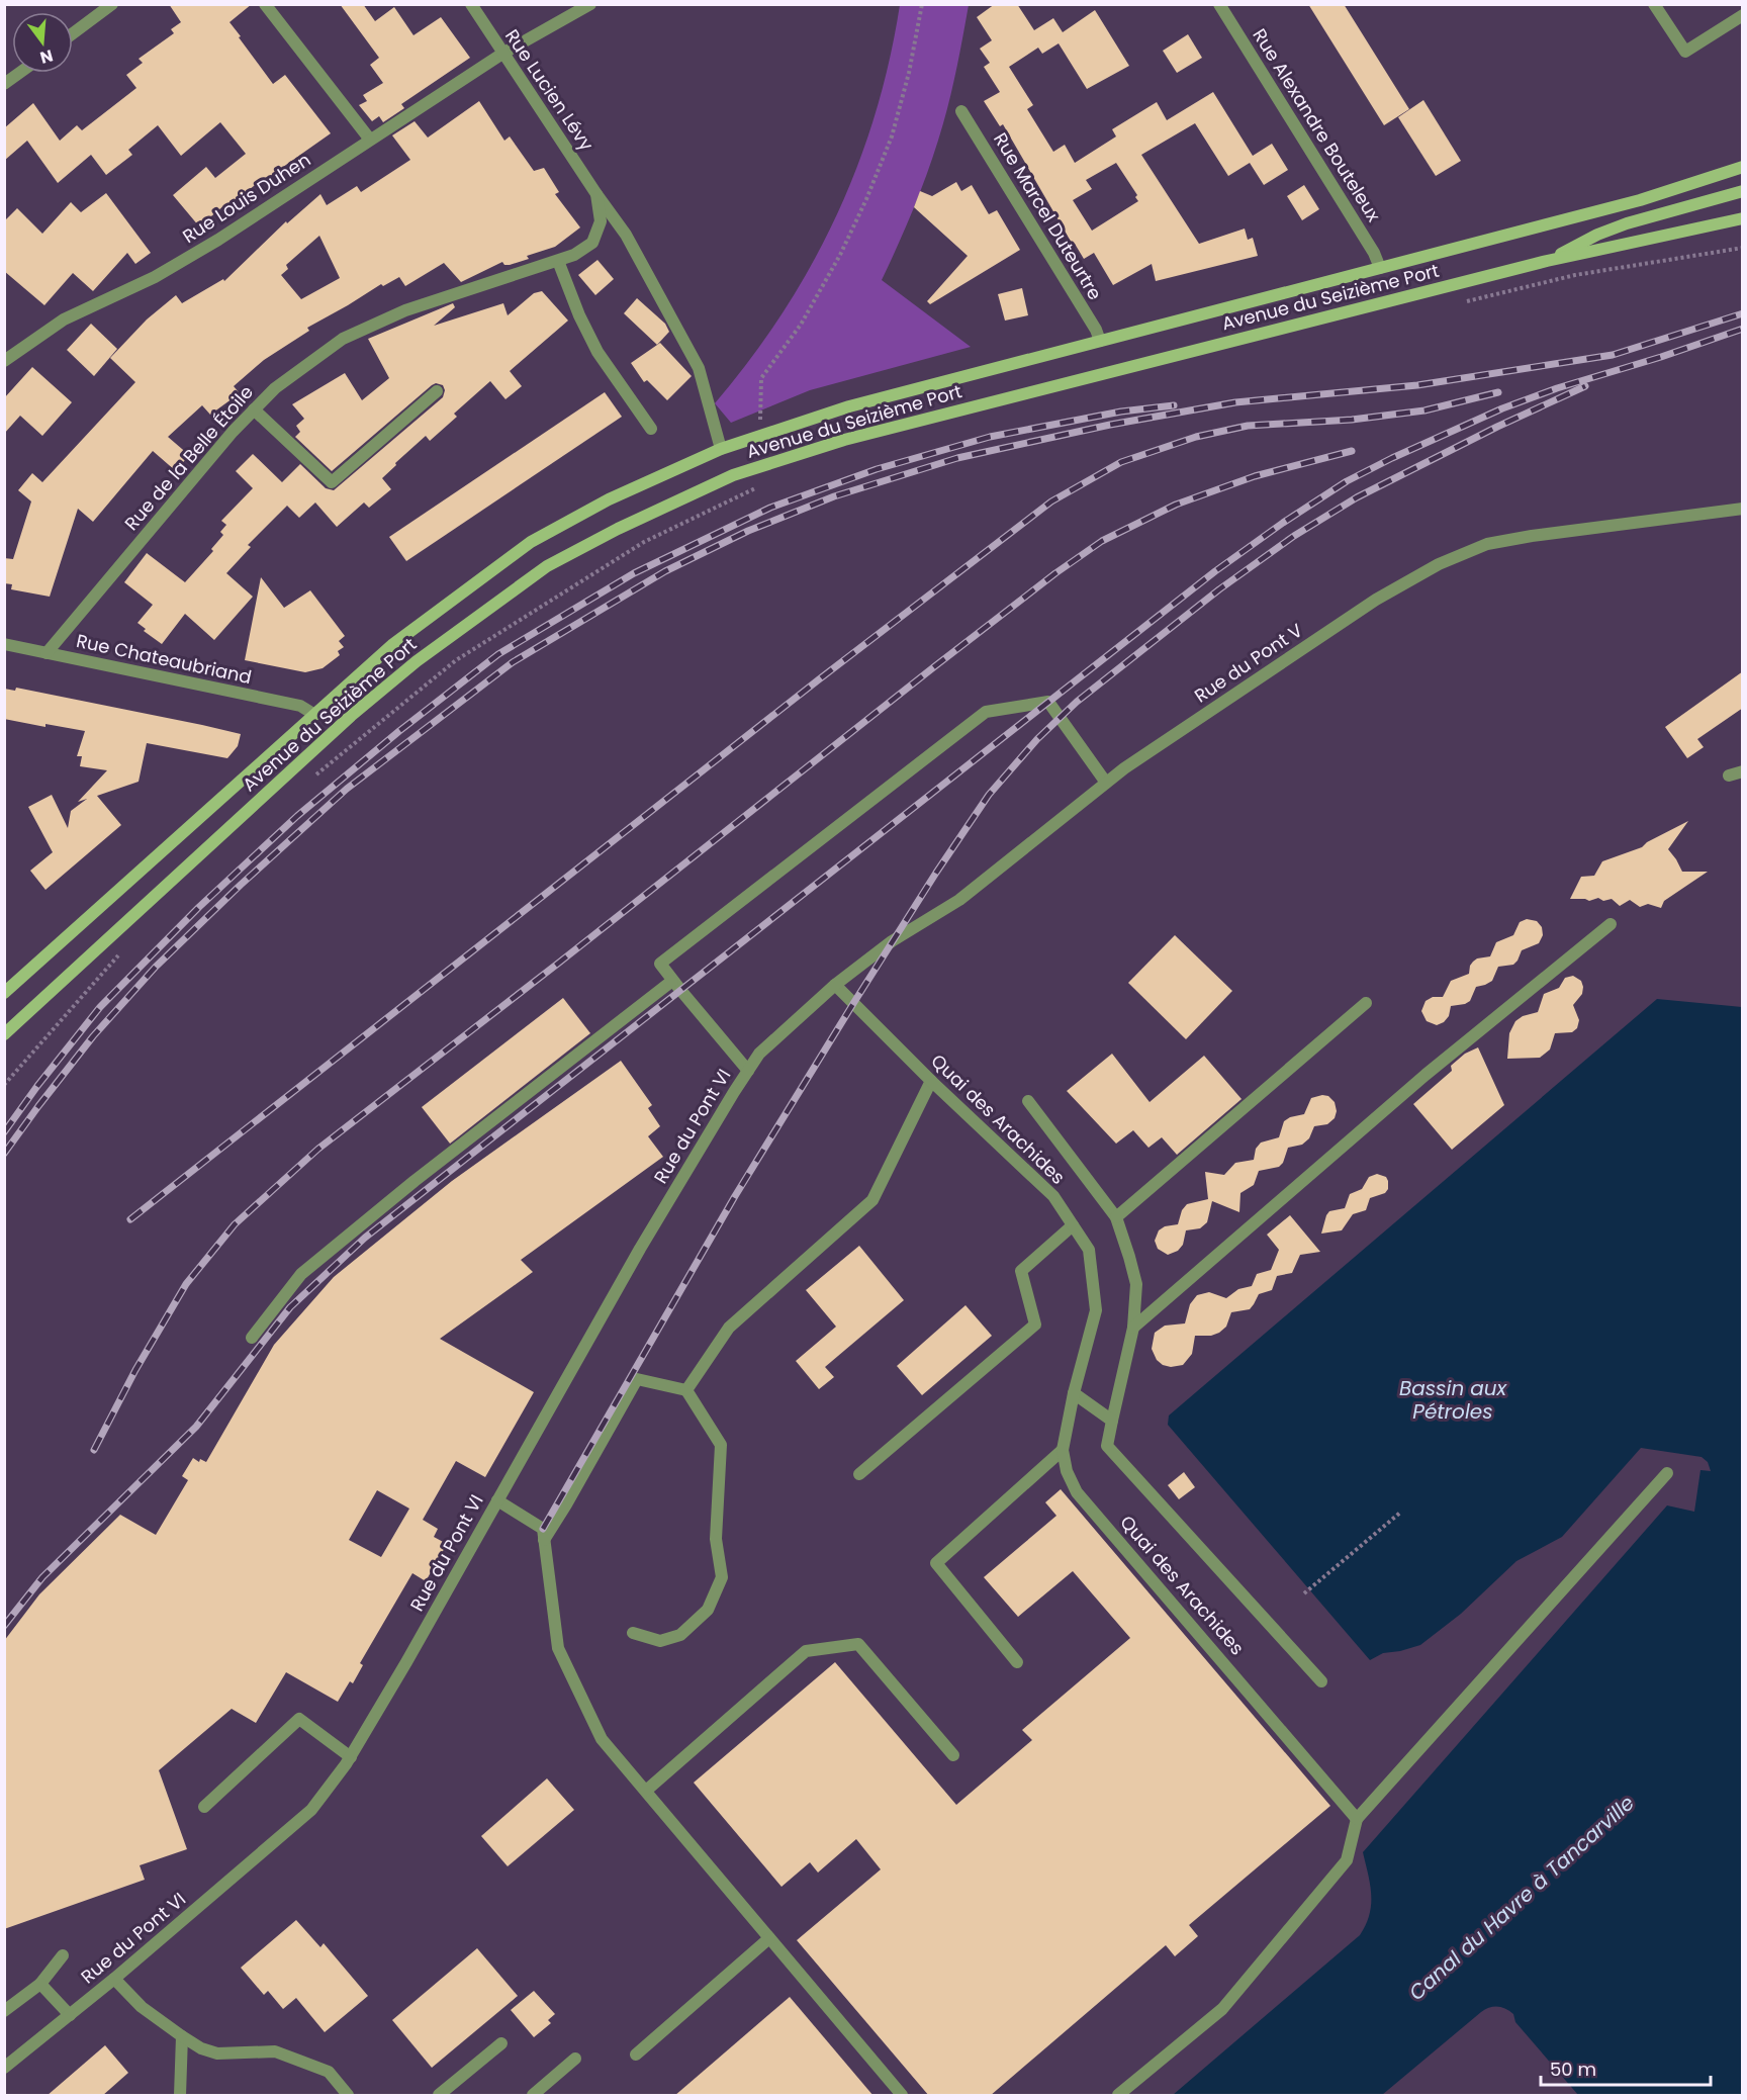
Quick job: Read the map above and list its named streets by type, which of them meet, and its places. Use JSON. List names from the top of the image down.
{
  "streets": {
    "main road": ["Avenue du Seizième Port"],
    "street": [
      "Rue Lucien Lévy",
      "Rue Alexandre Bouteleux",
      "Rue Louis Duhen",
      "Rue Marcel Duteurtre",
      "Rue de la Belle Étoile",
      "Rue Chateaubriand",
      "Rue du Pont V",
      "Quai des Arachides",
      "Rue du Pont VI"
    ]
  },
  "crossings": [
    ["Rue Lucien Lévy", "Rue Louis Duhen"],
    ["Rue Lucien Lévy", "Avenue du Seizième Port"],
    ["Rue Lucien Lévy", "Rue de la Belle Étoile"],
    ["Rue Alexandre Bouteleux", "Avenue du Seizième Port"],
    ["Rue Marcel Duteurtre", "Avenue du Seizième Port"],
    ["Avenue du Seizième Port", "Rue Chateaubriand"],
    ["Rue de la Belle Étoile", "Rue Chateaubriand"],
    ["Rue du Pont V", "Quai des Arachides"],
    ["Rue du Pont V", "Rue du Pont VI"],
    ["Quai des Arachides", "Rue du Pont VI"]
  ],
  "water": ["Bassin aux Pétroles", "Canal du Havre à Tancarville"],
  "scale_bar": "50 m",
  "north": "bottom"
}
